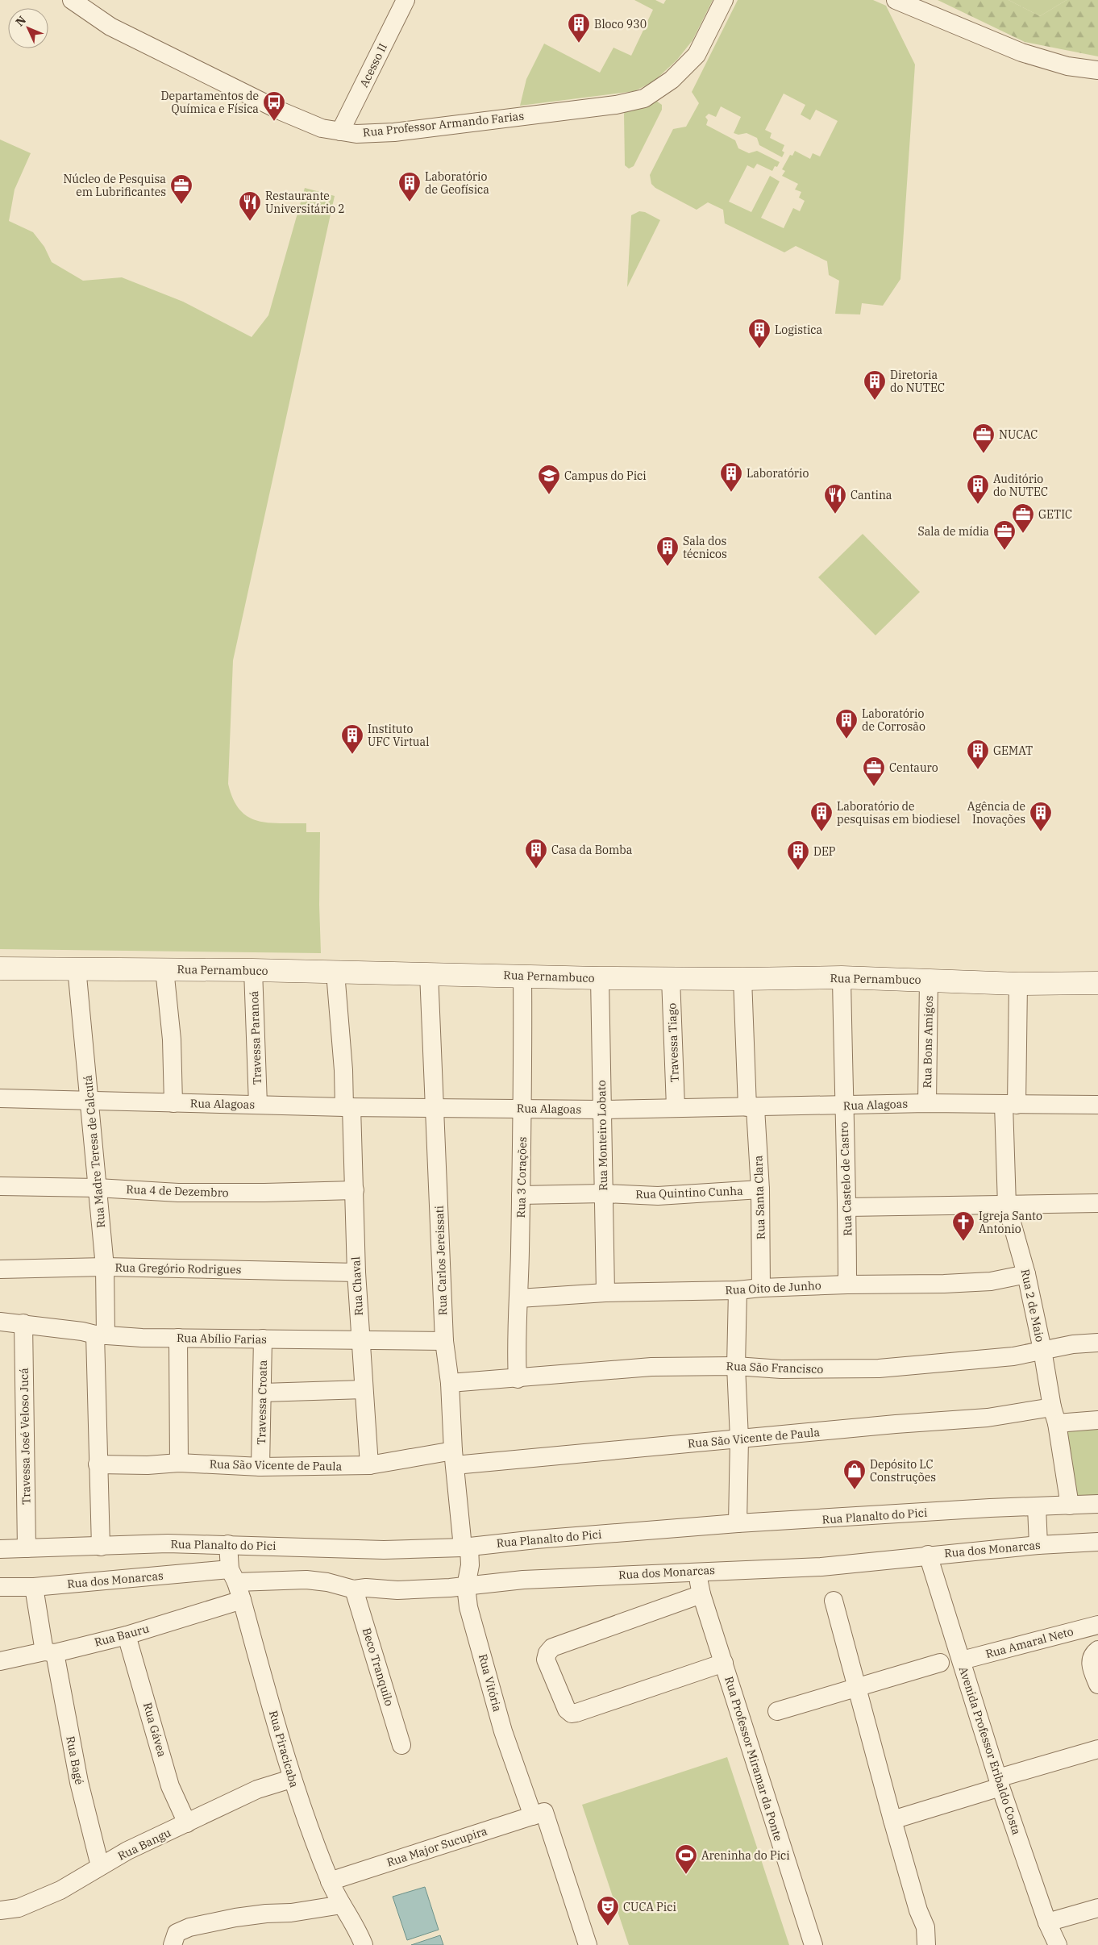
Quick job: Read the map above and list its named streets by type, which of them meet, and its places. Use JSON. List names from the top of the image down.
{
  "streets": {
    "street": [
      "Acesso II",
      "Rua Professor Armando Farias",
      "Rua Pernambuco",
      "Travessa Paranoá",
      "Rua Bons Amigos",
      "Travessa Tiago",
      "Rua Alagoas",
      "Rua Monteiro Lobato",
      "Rua Madre Teresa de Calcutá",
      "Rua 3 Corações",
      "Rua Castelo de Castro",
      "Rua 4 de Dezembro",
      "Rua Quintino Cunha",
      "Rua Santa Clara",
      "Rua Carlos Jereissati",
      "Rua Gregório Rodrigues",
      "Rua Chaval",
      "Rua Oito de Junho",
      "Rua 2 de Maio",
      "Rua Abílio Farias",
      "Rua São Francisco",
      "Travessa Croata",
      "Travessa José Veloso Jucá",
      "Rua São Vicente de Paula",
      "Rua Planalto do Pici",
      "Rua dos Monarcas",
      "Rua Bauru",
      "Rua Amaral Neto",
      "Beco Tranquilo",
      "Rua Vitória",
      "Rua Gávea",
      "Rua Piracicaba",
      "Avenida Professor Eribaldo Costa",
      "Rua Professor Miramar da Ponte",
      "Rua Bagé",
      "Rua Bangu",
      "Rua Major Sucupira"
    ]
  },
  "crossings": [
    ["Acesso II", "Rua Professor Armando Farias"],
    ["Rua Pernambuco", "Travessa Paranoá"],
    ["Rua Pernambuco", "Rua Bons Amigos"],
    ["Rua Pernambuco", "Travessa Tiago"],
    ["Rua Pernambuco", "Rua Monteiro Lobato"],
    ["Rua Pernambuco", "Rua Madre Teresa de Calcutá"],
    ["Rua Pernambuco", "Rua 3 Corações"],
    ["Rua Pernambuco", "Rua Castelo de Castro"],
    ["Rua Pernambuco", "Rua Santa Clara"],
    ["Rua Pernambuco", "Rua Carlos Jereissati"],
    ["Rua Pernambuco", "Rua Chaval"],
    ["Rua Pernambuco", "Rua 2 de Maio"],
    ["Travessa Paranoá", "Rua Alagoas"],
    ["Rua Bons Amigos", "Rua Alagoas"],
    ["Travessa Tiago", "Rua Alagoas"],
    ["Rua Alagoas", "Rua Monteiro Lobato"],
    ["Rua Alagoas", "Rua Madre Teresa de Calcutá"],
    ["Rua Alagoas", "Rua 3 Corações"],
    ["Rua Alagoas", "Rua Castelo de Castro"],
    ["Rua Alagoas", "Rua Santa Clara"],
    ["Rua Alagoas", "Rua Carlos Jereissati"],
    ["Rua Alagoas", "Rua Chaval"],
    ["Rua Alagoas", "Rua 2 de Maio"],
    ["Rua Monteiro Lobato", "Rua Quintino Cunha"],
    ["Rua Monteiro Lobato", "Rua Oito de Junho"],
    ["Rua Madre Teresa de Calcutá", "Rua 4 de Dezembro"],
    ["Rua Madre Teresa de Calcutá", "Rua Gregório Rodrigues"],
    ["Rua Madre Teresa de Calcutá", "Rua Abílio Farias"],
    ["Rua Madre Teresa de Calcutá", "Rua São Vicente de Paula"],
    ["Rua Madre Teresa de Calcutá", "Rua Planalto do Pici"],
    ["Rua 3 Corações", "Rua Quintino Cunha"],
    ["Rua 3 Corações", "Rua Oito de Junho"],
    ["Rua 3 Corações", "Rua São Francisco"],
    ["Rua Castelo de Castro", "Rua Oito de Junho"],
    ["Rua 4 de Dezembro", "Rua Chaval"],
    ["Rua Quintino Cunha", "Rua Santa Clara"],
    ["Rua Santa Clara", "Rua Oito de Junho"],
    ["Rua Carlos Jereissati", "Rua Abílio Farias"],
    ["Rua Carlos Jereissati", "Rua São Francisco"],
    ["Rua Carlos Jereissati", "Rua São Vicente de Paula"],
    ["Rua Carlos Jereissati", "Rua Planalto do Pici"],
    ["Rua Carlos Jereissati", "Rua Vitória"],
    ["Rua Gregório Rodrigues", "Rua Chaval"],
    ["Rua Chaval", "Rua Abílio Farias"],
    ["Rua Chaval", "Rua São Vicente de Paula"],
    ["Rua Oito de Junho", "Rua 2 de Maio"],
    ["Rua 2 de Maio", "Rua São Francisco"],
    ["Rua 2 de Maio", "Rua São Vicente de Paula"],
    ["Rua 2 de Maio", "Rua Planalto do Pici"],
    ["Rua Abílio Farias", "Travessa Croata"],
    ["Rua Abílio Farias", "Travessa José Veloso Jucá"],
    ["Travessa Croata", "Rua São Vicente de Paula"],
    ["Travessa José Veloso Jucá", "Rua Planalto do Pici"],
    ["Rua Planalto do Pici", "Rua Vitória"],
    ["Rua Planalto do Pici", "Rua Piracicaba"],
    ["Rua dos Monarcas", "Beco Tranquilo"],
    ["Rua dos Monarcas", "Rua Vitória"],
    ["Rua dos Monarcas", "Rua Piracicaba"],
    ["Rua dos Monarcas", "Avenida Professor Eribaldo Costa"],
    ["Rua dos Monarcas", "Rua Professor Miramar da Ponte"],
    ["Rua dos Monarcas", "Rua Bagé"],
    ["Rua Bauru", "Rua Gávea"],
    ["Rua Bauru", "Rua Piracicaba"],
    ["Rua Bauru", "Rua Bagé"],
    ["Rua Amaral Neto", "Avenida Professor Eribaldo Costa"],
    ["Rua Vitória", "Rua Major Sucupira"],
    ["Rua Gávea", "Rua Bangu"],
    ["Rua Piracicaba", "Rua Bangu"],
    ["Rua Piracicaba", "Rua Major Sucupira"],
    ["Rua Bagé", "Rua Bangu"]
  ],
  "places": {
    "building": [
      "Bloco 930",
      "Laboratório de Geofísica",
      "Logistica",
      "Diretoria do NUTEC",
      "Laboratório",
      "Auditório do NUTEC",
      "Sala dos técnicos",
      "Laboratório de Corrosão",
      "Instituto UFC Virtual",
      "GEMAT",
      "Laboratório de pesquisas em biodiesel",
      "Agência de Inovações",
      "Casa da Bomba",
      "DEP"
    ],
    "bus stop": ["Departamentos de Química e Física"],
    "office": [
      "Núcleo de Pesquisa em Lubrificantes",
      "NUCAC",
      "GETIC",
      "Sala de mídia",
      "Centauro"
    ],
    "restaurant": ["Restaurante Universitário 2", "Cantina"],
    "school or university": ["Campus do Pici"],
    "church": ["Igreja Santo Antonio"],
    "shop": ["Depósito LC Construções"],
    "sports": ["Areninha do Pici"],
    "theatre": ["CUCA Pici"]
  },
  "north": "top left"
}
